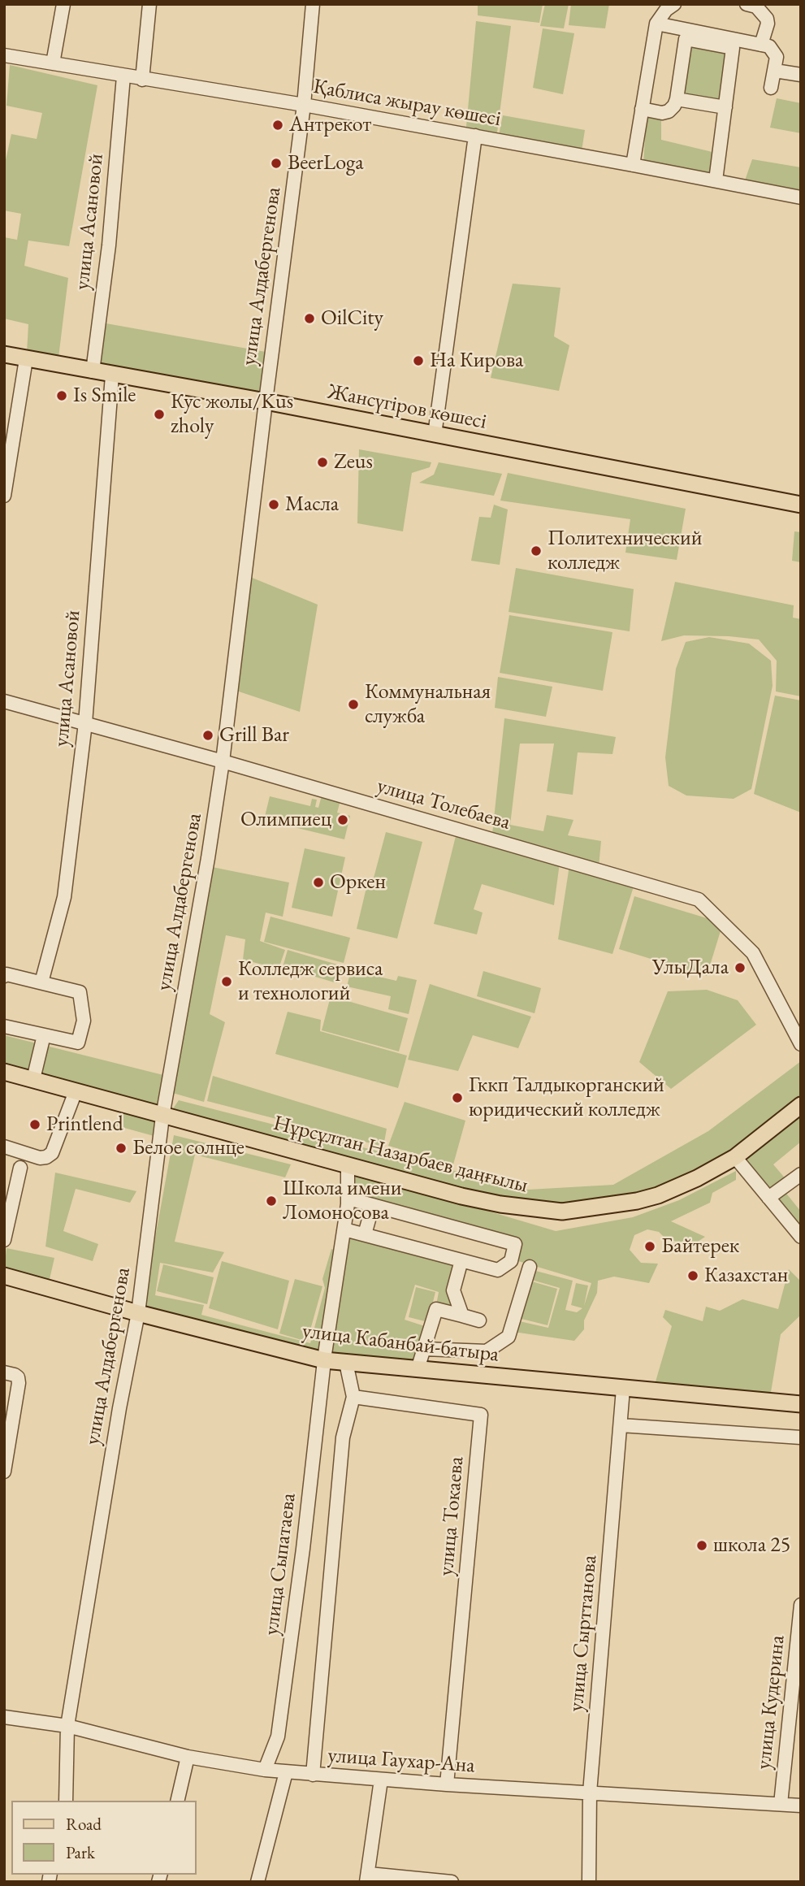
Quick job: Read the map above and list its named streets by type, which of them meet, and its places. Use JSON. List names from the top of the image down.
{
  "streets": {
    "main road": ["Жансүгіров көшесі", "Нұрсұлтан Назарбаев даңғылы", "улица Кабанбай-батыра"],
    "street": [
      "Қаблиса жырау көшесі",
      "улица Асановой",
      "улица Алдабергенова",
      "улица Толебаева",
      "улица Токаева",
      "улица Сыпатаева",
      "улица Сырттанова",
      "улица Кудерина",
      "улица Гаухар-Ана"
    ]
  },
  "crossings": [
    ["Қаблиса жырау көшесі", "улица Асановой"],
    ["Қаблиса жырау көшесі", "улица Алдабергенова"],
    ["улица Асановой", "Жансүгіров көшесі"],
    ["улица Асановой", "улица Толебаева"],
    ["улица Алдабергенова", "Жансүгіров көшесі"],
    ["улица Алдабергенова", "улица Толебаева"],
    ["улица Алдабергенова", "Нұрсұлтан Назарбаев даңғылы"],
    ["улица Алдабергенова", "улица Кабанбай-батыра"],
    ["улица Алдабергенова", "улица Гаухар-Ана"],
    ["Нұрсұлтан Назарбаев даңғылы", "улица Сыпатаева"],
    ["улица Кабанбай-батыра", "улица Сыпатаева"],
    ["улица Кабанбай-батыра", "улица Сырттанова"],
    ["улица Токаева", "улица Гаухар-Ана"],
    ["улица Сыпатаева", "улица Гаухар-Ана"],
    ["улица Сырттанова", "улица Гаухар-Ана"],
    ["улица Кудерина", "улица Гаухар-Ана"]
  ],
  "places": [
    "Антрекот",
    "BeerLoga",
    "OilCity",
    "На Кирова",
    "Is Smile",
    "Кус жолы/Kus zholy",
    "Zeus",
    "Масла",
    "Политехнический колледж",
    "Коммунальная служба",
    "Grill Bar",
    "Олимпиец",
    "Оркен",
    "УлыДала",
    "Колледж сервиса и технологий",
    "Гккп Талдыкорганский юридический колледж",
    "Printlend",
    "Белое солнце",
    "Школа имени Ломоносова",
    "Байтерек",
    "Казахстан",
    "школа 25"
  ],
  "legend": ["Road", "Park"]
}
